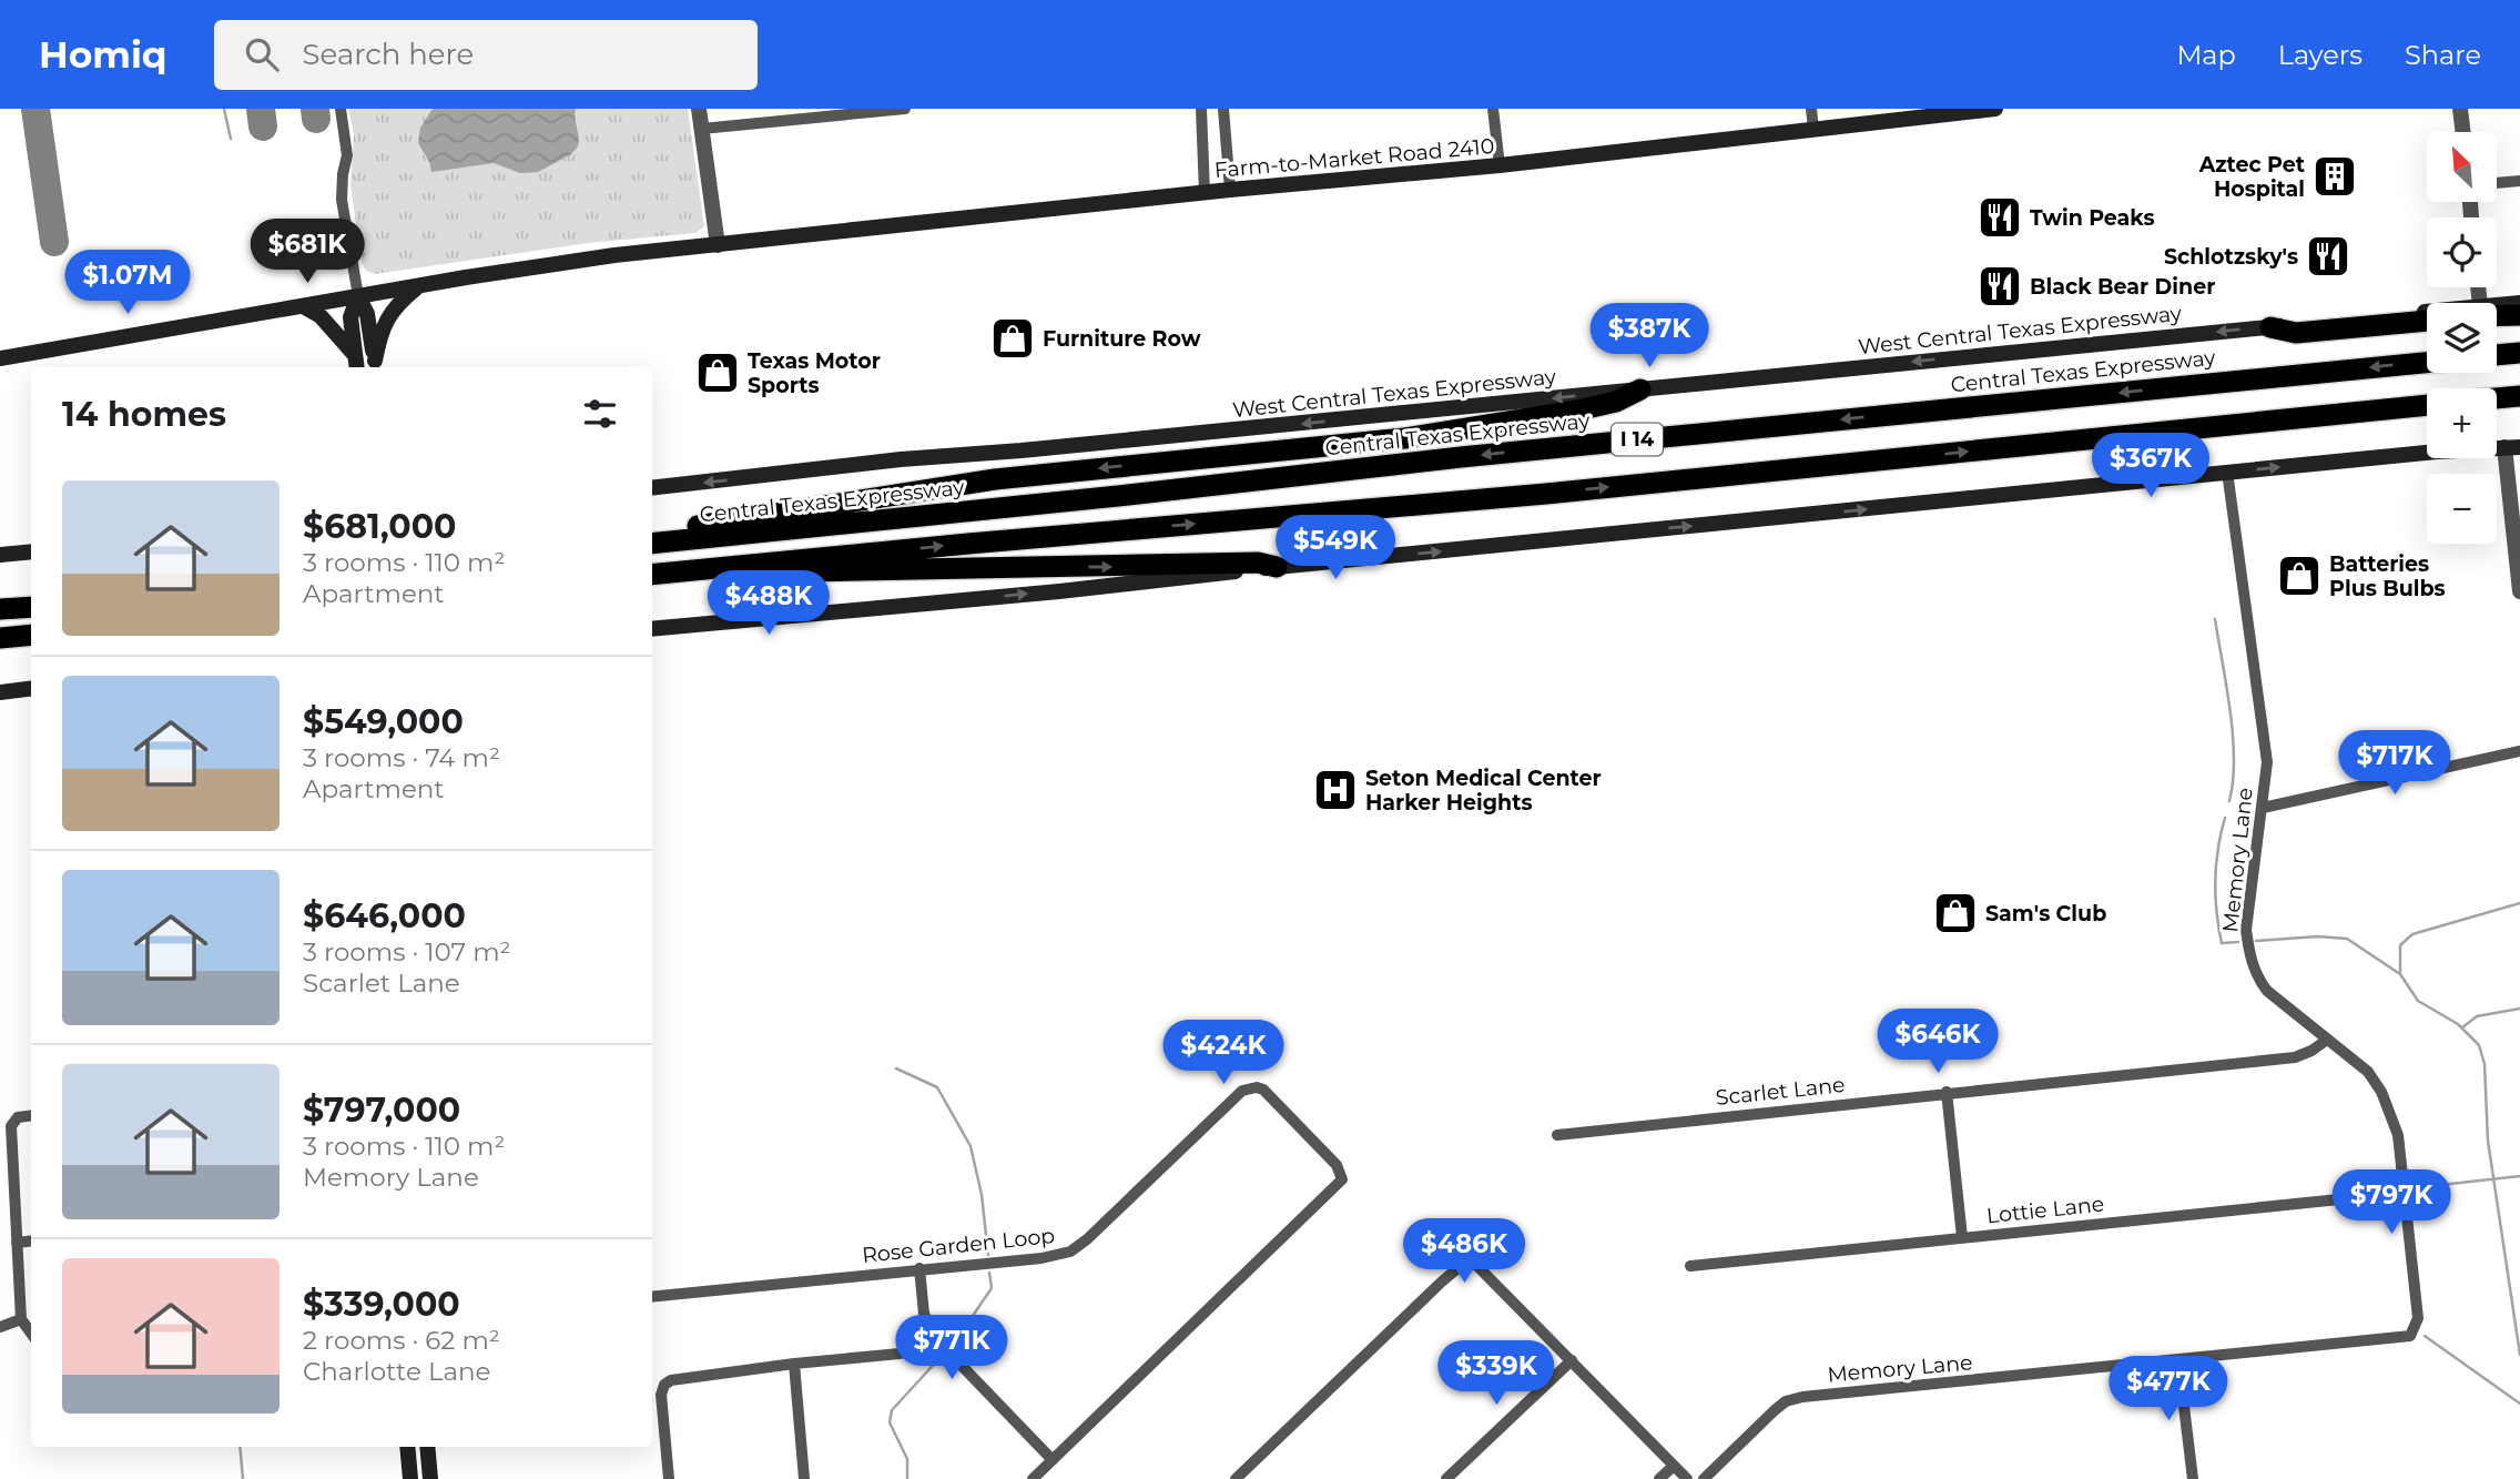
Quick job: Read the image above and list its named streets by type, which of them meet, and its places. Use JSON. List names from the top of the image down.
{
  "streets": {
    "highway": ["Central Texas Expressway", "I 14"],
    "main road": ["Farm-to-Market Road 2410", "West Central Texas Expressway"],
    "street": [
      "Memory Lane",
      "Scarlet Lane",
      "Lottie Lane",
      "Rose Garden Loop"
    ]
  },
  "crossings": [
    ["Memory Lane", "Scarlet Lane"],
    ["Memory Lane", "Lottie Lane"]
  ],
  "one_way": ["West Central Texas Expressway"],
  "places": {
    "building": ["Aztec Pet Hospital"],
    "restaurant": ["Twin Peaks", "Schlotzsky's", "Black Bear Diner"],
    "shop": [
      "Furniture Row",
      "Texas Motor Sports",
      "Batteries Plus Bulbs",
      "Sam's Club"
    ],
    "hospital": ["Seton Medical Center Harker Heights"]
  },
  "north": "top left",
  "page": {
    "header": "Homiq",
    "search": "Search here",
    "nav": ["Map", "Layers", "Share"],
    "map_buttons": ["+", "−"],
    "price": [
      "$681K",
      "$1.07M",
      "$387K",
      "$367K",
      "$549K",
      "$488K",
      "$717K",
      "$646K",
      "$424K",
      "$797K",
      "$486K",
      "$771K",
      "$339K",
      "$477K"
    ],
    "heading": "14 homes",
    "list": [
      {
        "name": "$681,000",
        "note": "3 rooms · 110 m² · Apartment"
      },
      {
        "name": "$549,000",
        "note": "3 rooms · 74 m² · Apartment"
      },
      {
        "name": "$646,000",
        "note": "3 rooms · 107 m² · Scarlet Lane"
      },
      {
        "name": "$797,000",
        "note": "3 rooms · 110 m² · Memory Lane"
      },
      {
        "name": "$339,000",
        "note": "2 rooms · 62 m² · Charlotte Lane"
      }
    ]
  }
}
